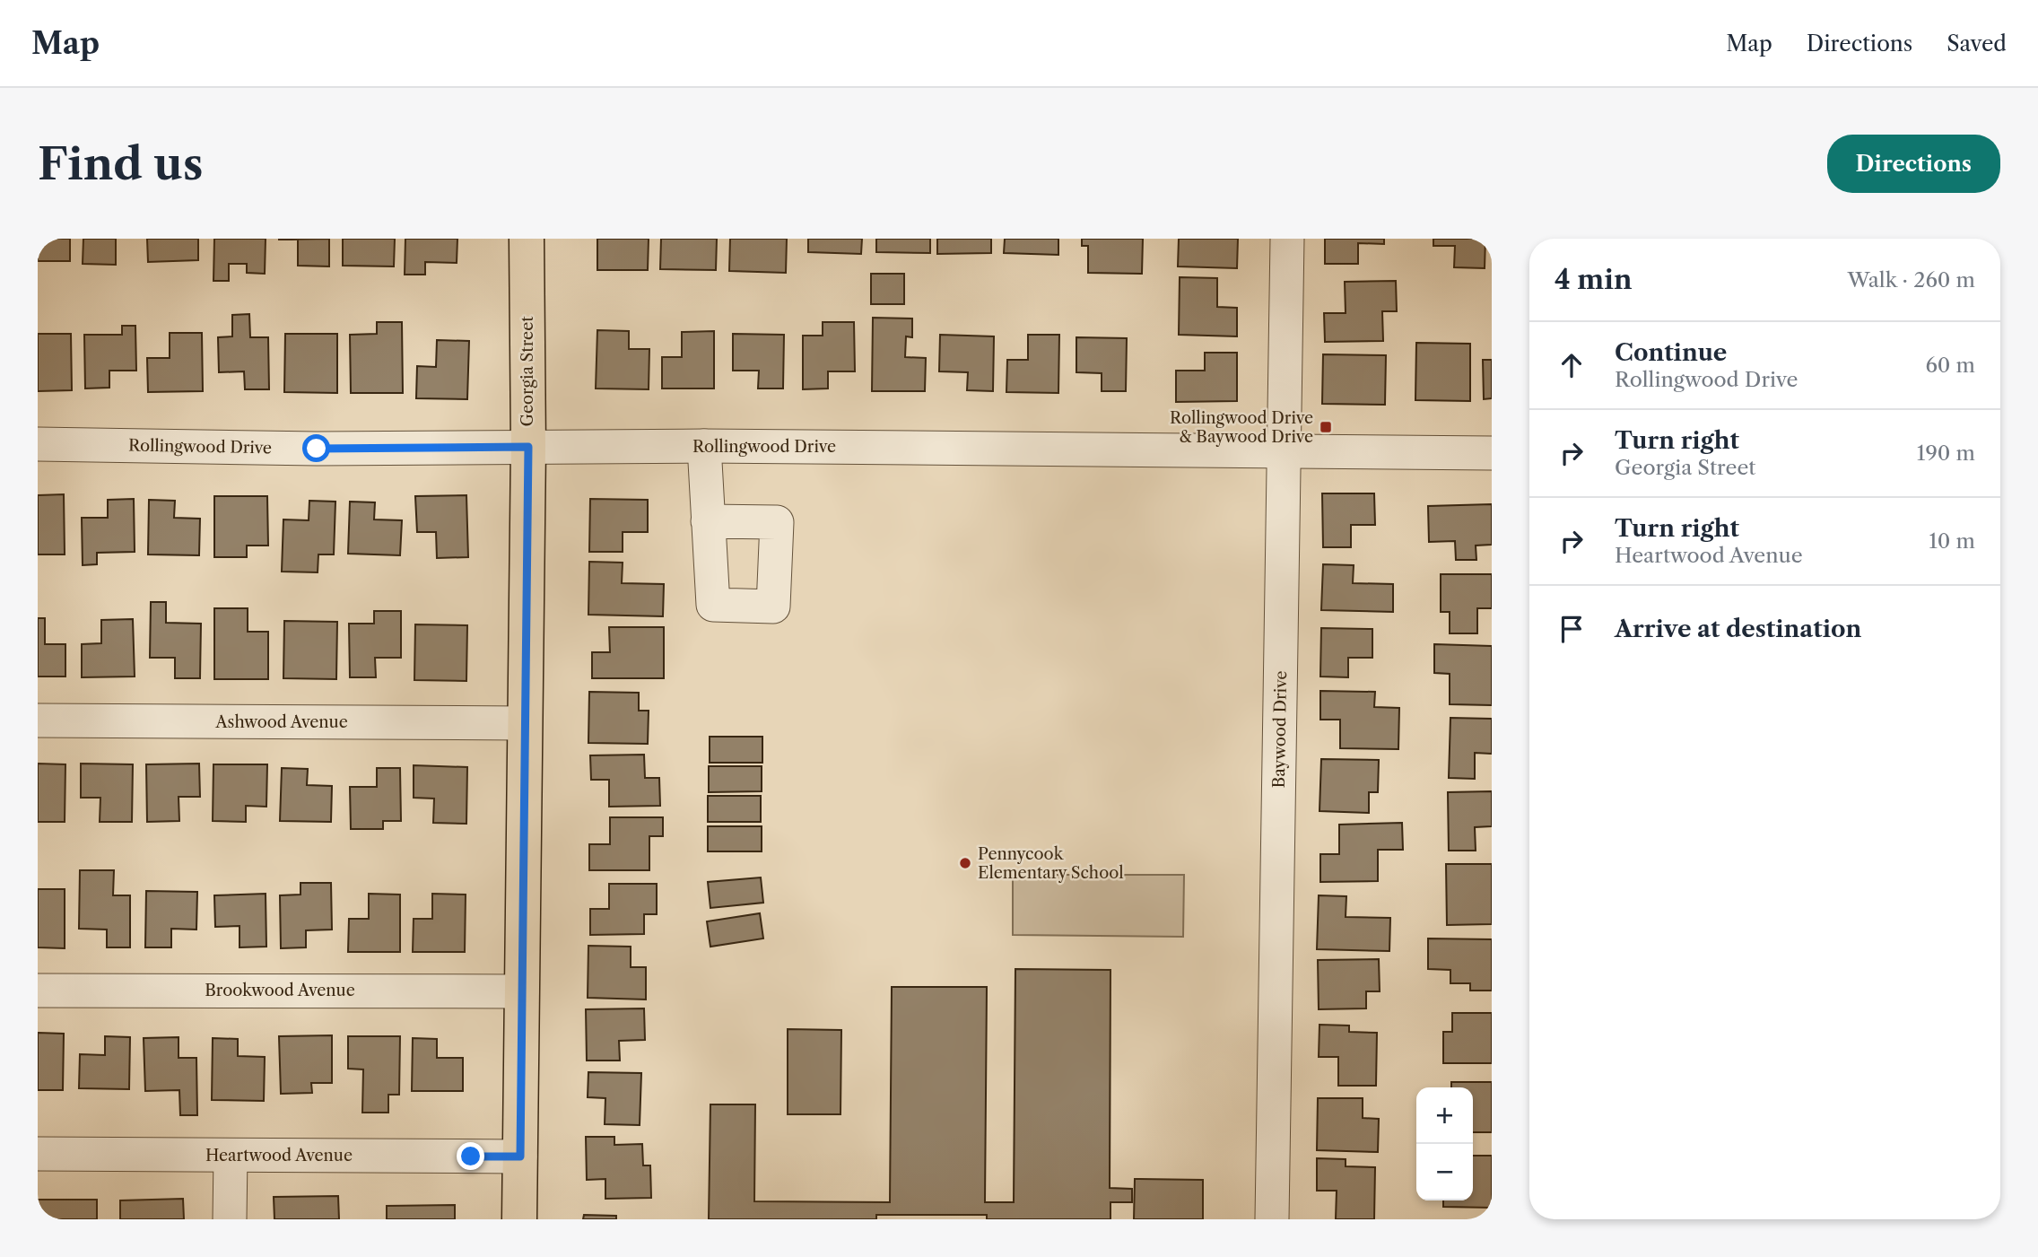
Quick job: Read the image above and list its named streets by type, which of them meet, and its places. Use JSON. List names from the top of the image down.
{
  "streets": {
    "main road": ["Georgia Street"],
    "street": [
      "Rollingwood Drive",
      "Ashwood Avenue",
      "Baywood Drive",
      "Brookwood Avenue",
      "Heartwood Avenue"
    ]
  },
  "crossings": [
    ["Georgia Street", "Rollingwood Drive"],
    ["Georgia Street", "Ashwood Avenue"],
    ["Georgia Street", "Brookwood Avenue"],
    ["Georgia Street", "Heartwood Avenue"],
    ["Rollingwood Drive", "Baywood Drive"]
  ],
  "places": {
    "transit": ["Rollingwood Drive & Baywood Drive"],
    "other": ["Pennycook Elementary School"]
  },
  "page": {
    "header": "Map",
    "nav": ["Map", "Directions", "Saved"],
    "buttons": "Directions",
    "title": "Find us",
    "heading": ["4 min", "Walk · 260 m"],
    "list": [
      ["Continue", "Rollingwood Drive", "60 m"],
      ["Turn right", "Georgia Street", "190 m"],
      ["Turn right", "Heartwood Avenue", "10 m"],
      "Arrive at destination"
    ],
    "map_buttons": ["+", "−"]
  }
}
